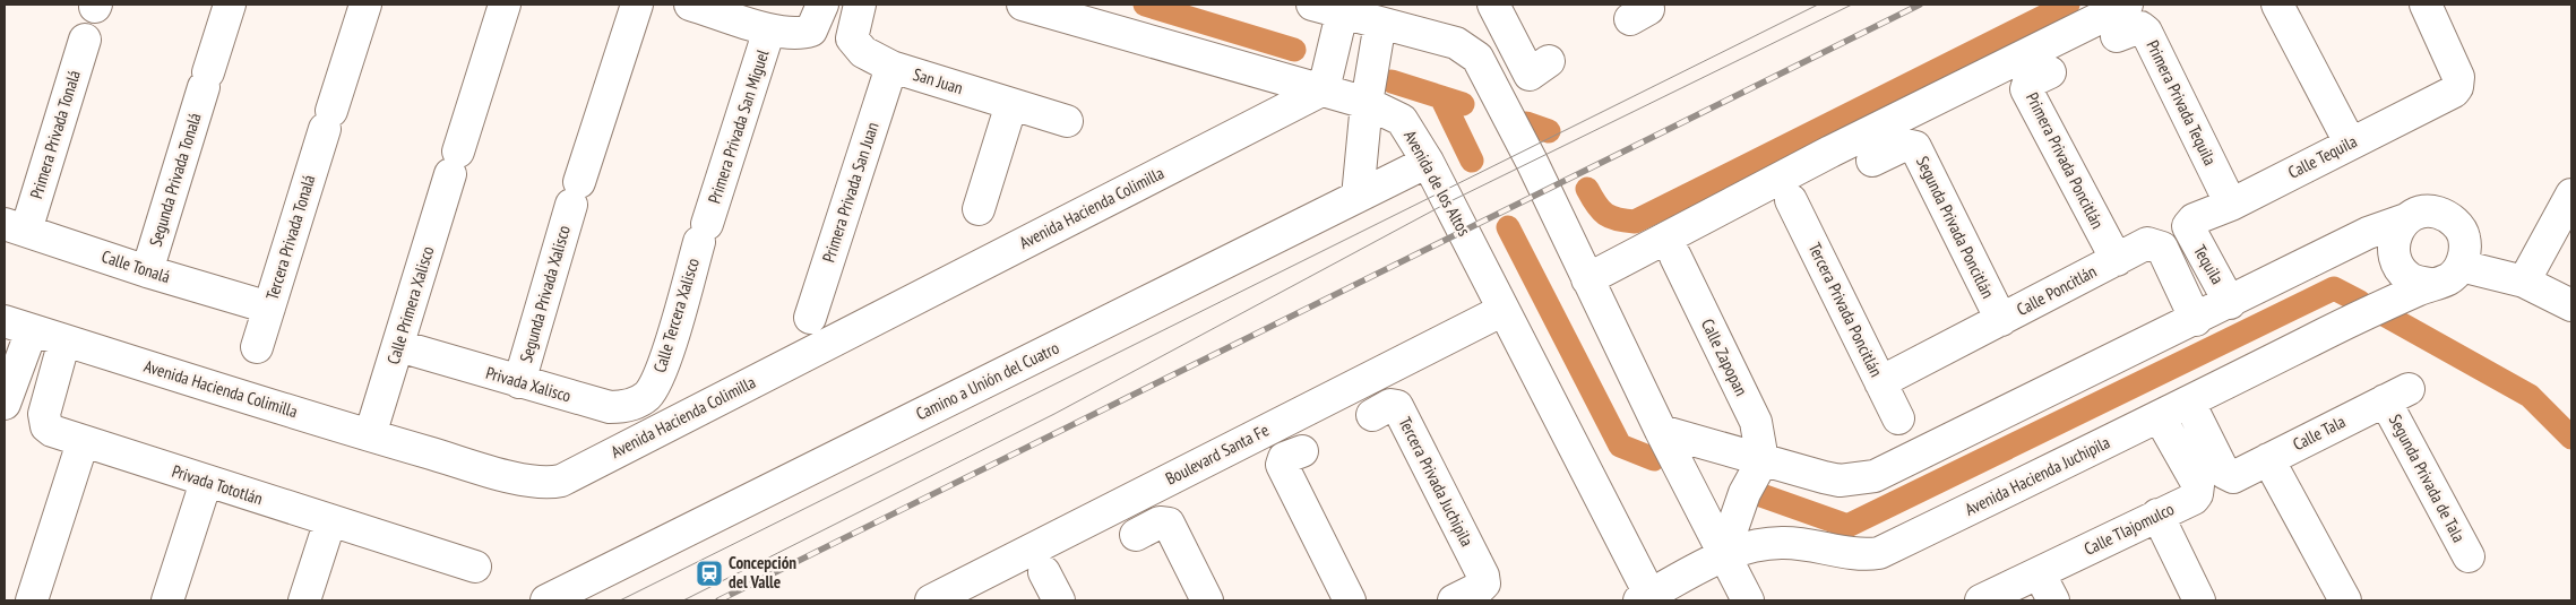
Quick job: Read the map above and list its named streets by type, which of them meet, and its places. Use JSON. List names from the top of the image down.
{
  "streets": {
    "street": [
      "San Juan",
      "Primera Privada Tequila",
      "Primera Privada San Miguel",
      "Primera Privada Tonalá",
      "Calle Tequila",
      "Primera Privada Poncitlán",
      "Segunda Privada Tonalá",
      "Avenida de los Altos",
      "Primera Privada San Juan",
      "Avenida Hacienda Colimilla",
      "Segunda Privada Poncitlán",
      "Tercera Privada Tonalá",
      "Tequila",
      "Calle Tonalá",
      "Calle Poncitlán",
      "Segunda Privada Xalisco",
      "Calle Primera Xalisco",
      "Tercera Privada Poncitlán",
      "Calle Tercera Xalisco",
      "Calle Zapopan",
      "Camino a Unión del Cuatro",
      "Privada Xalisco",
      "Calle Tala",
      "Boulevard Santa Fe",
      "Avenida Hacienda Juchipila",
      "Segunda Privada de Tala",
      "Tercera Privada Juchipila",
      "Privada Tototlán",
      "Calle Tlajomulco"
    ]
  },
  "crossings": [
    ["San Juan", "Primera Privada San Juan"],
    ["Primera Privada Tequila", "Calle Tequila"],
    ["Primera Privada San Miguel", "Calle Tercera Xalisco"],
    ["Primera Privada Tonalá", "Calle Tonalá"],
    ["Calle Tequila", "Tequila"],
    ["Primera Privada Poncitlán", "Calle Poncitlán"],
    ["Segunda Privada Tonalá", "Calle Tonalá"],
    ["Avenida de los Altos", "Avenida Hacienda Colimilla"],
    ["Avenida de los Altos", "Camino a Unión del Cuatro"],
    ["Avenida de los Altos", "Boulevard Santa Fe"],
    ["Avenida de los Altos", "Avenida Hacienda Juchipila"],
    ["Avenida Hacienda Colimilla", "Calle Primera Xalisco"],
    ["Avenida Hacienda Colimilla", "Privada Tototlán"],
    ["Segunda Privada Poncitlán", "Calle Poncitlán"],
    ["Tercera Privada Tonalá", "Calle Tonalá"],
    ["Calle Poncitlán", "Tercera Privada Poncitlán"],
    ["Segunda Privada Xalisco", "Privada Xalisco"],
    ["Calle Primera Xalisco", "Privada Xalisco"],
    ["Calle Tercera Xalisco", "Privada Xalisco"],
    ["Calle Tala", "Avenida Hacienda Juchipila"],
    ["Calle Tala", "Segunda Privada de Tala"],
    ["Avenida Hacienda Juchipila", "Calle Tlajomulco"]
  ],
  "places": {
    "station": ["Concepción del Valle"]
  }
}
